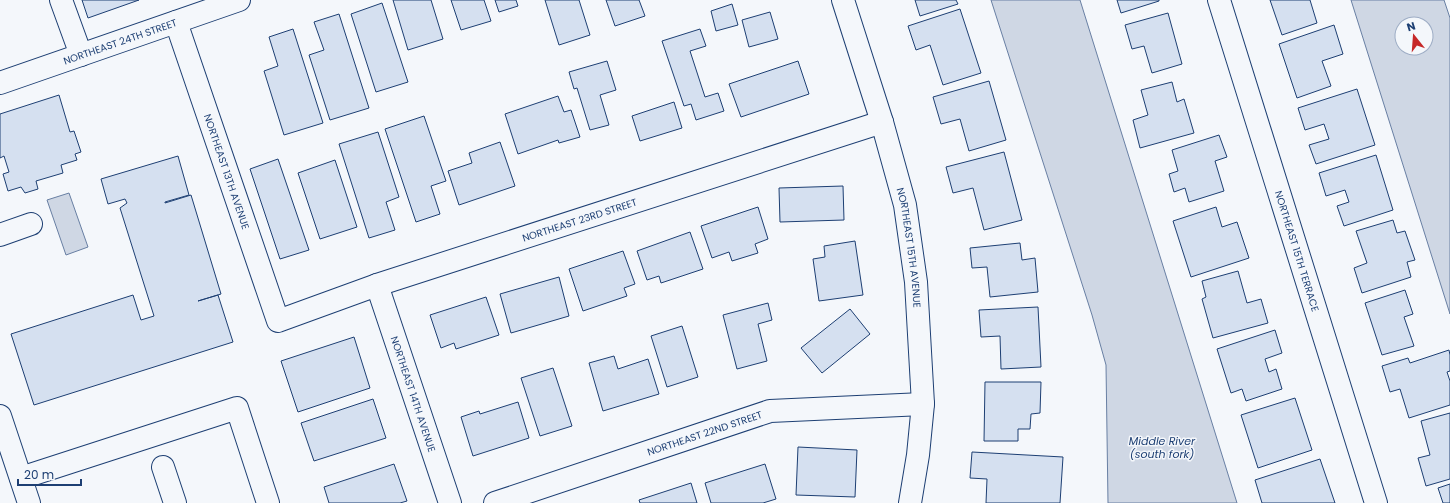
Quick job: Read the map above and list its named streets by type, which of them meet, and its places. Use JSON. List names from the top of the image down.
{
  "streets": {
    "street": [
      "NORTHEAST 24TH STREET",
      "NORTHEAST 13TH AVENUE",
      "NORTHEAST 23RD STREET",
      "NORTHEAST 15TH AVENUE",
      "NORTHEAST 15TH TERRACE",
      "NORTHEAST 14TH AVENUE",
      "NORTHEAST 22ND STREET"
    ]
  },
  "crossings": [
    ["NORTHEAST 24TH STREET", "NORTHEAST 13TH AVENUE"],
    ["NORTHEAST 13TH AVENUE", "NORTHEAST 23RD STREET"],
    ["NORTHEAST 23RD STREET", "NORTHEAST 15TH AVENUE"],
    ["NORTHEAST 23RD STREET", "NORTHEAST 14TH AVENUE"],
    ["NORTHEAST 15TH AVENUE", "NORTHEAST 22ND STREET"]
  ],
  "water": ["Middle River (south fork)"],
  "scale_bar": "20 m",
  "north": "top"
}
